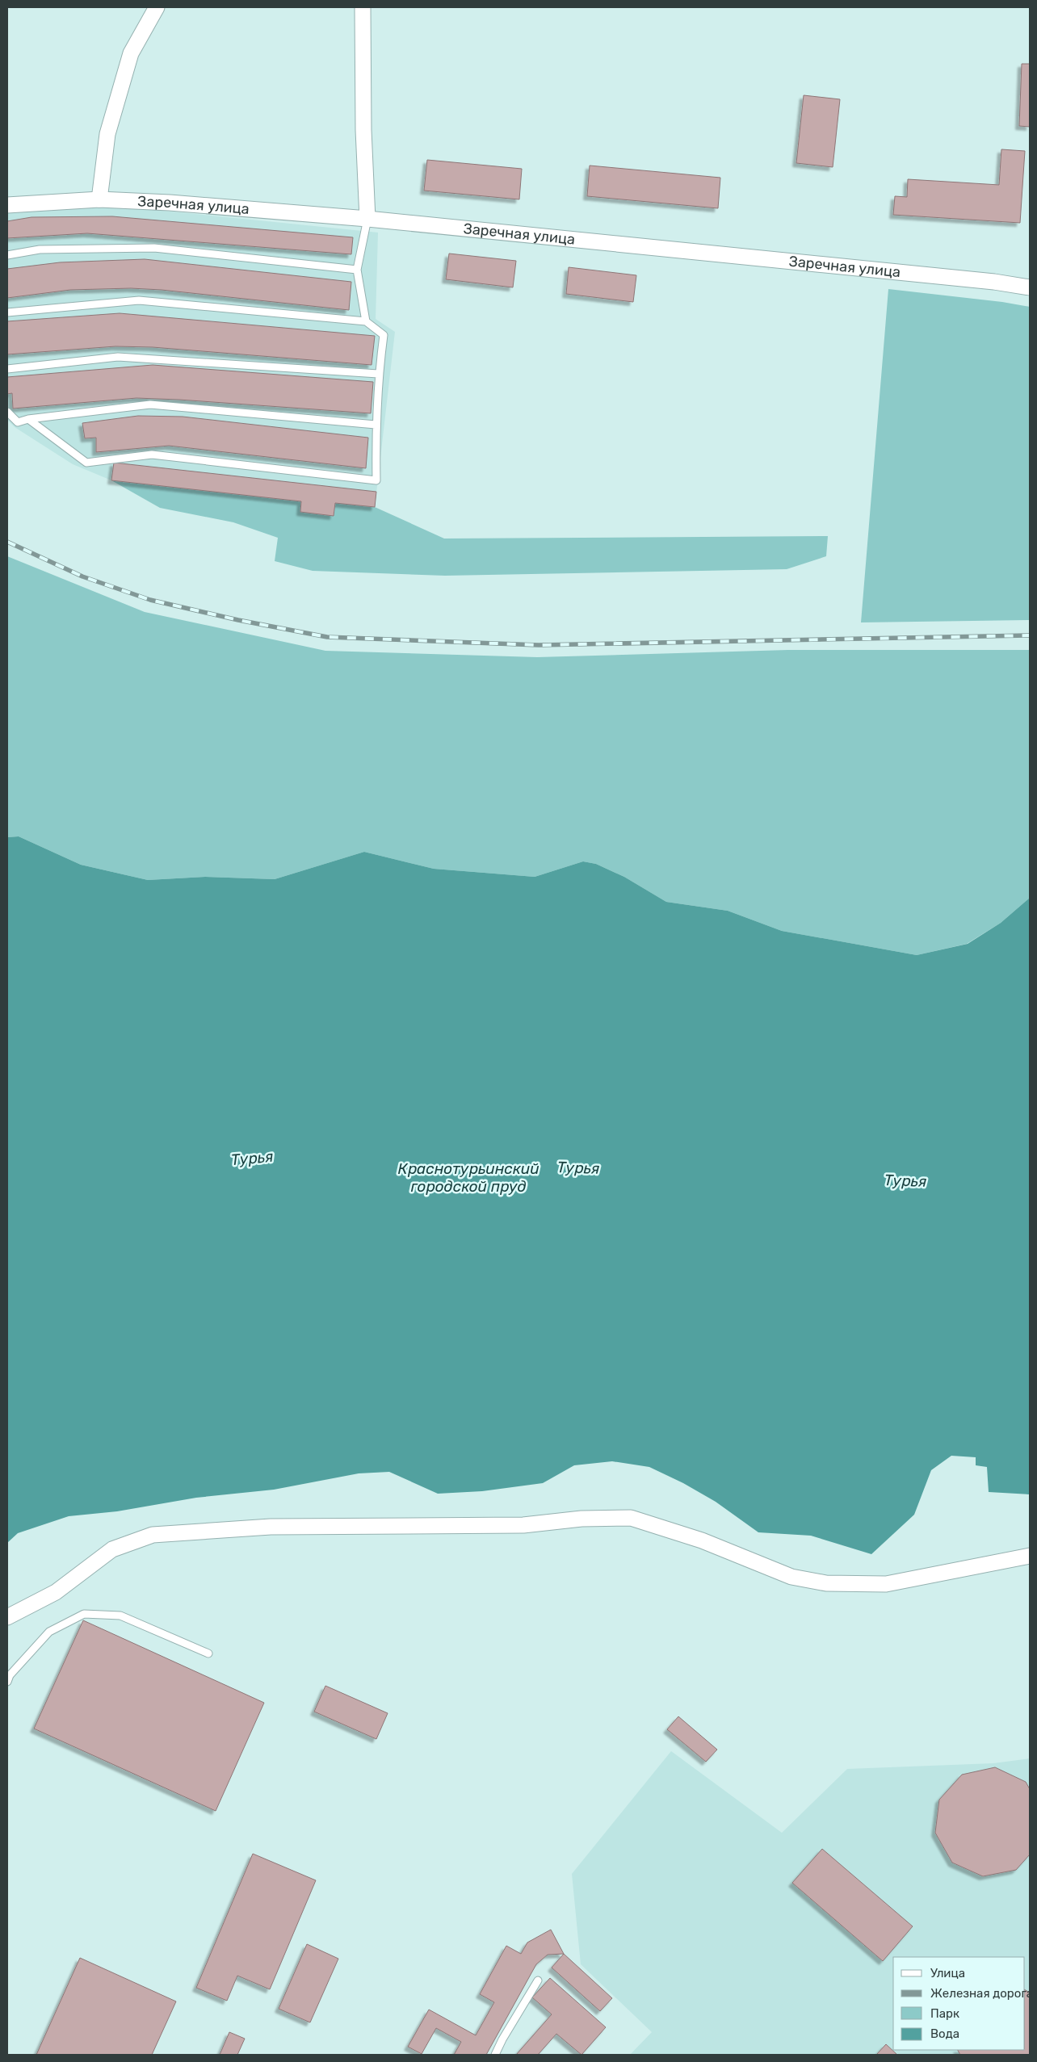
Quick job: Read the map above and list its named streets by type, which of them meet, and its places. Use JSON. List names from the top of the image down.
{
  "streets": {
    "street": ["Заречная улица"]
  },
  "water": ["Турья", "Краснотурьинский городской пруд"],
  "legend": [
    "Улица",
    "Железная дорога",
    "Парк",
    "Вода"
  ]
}
